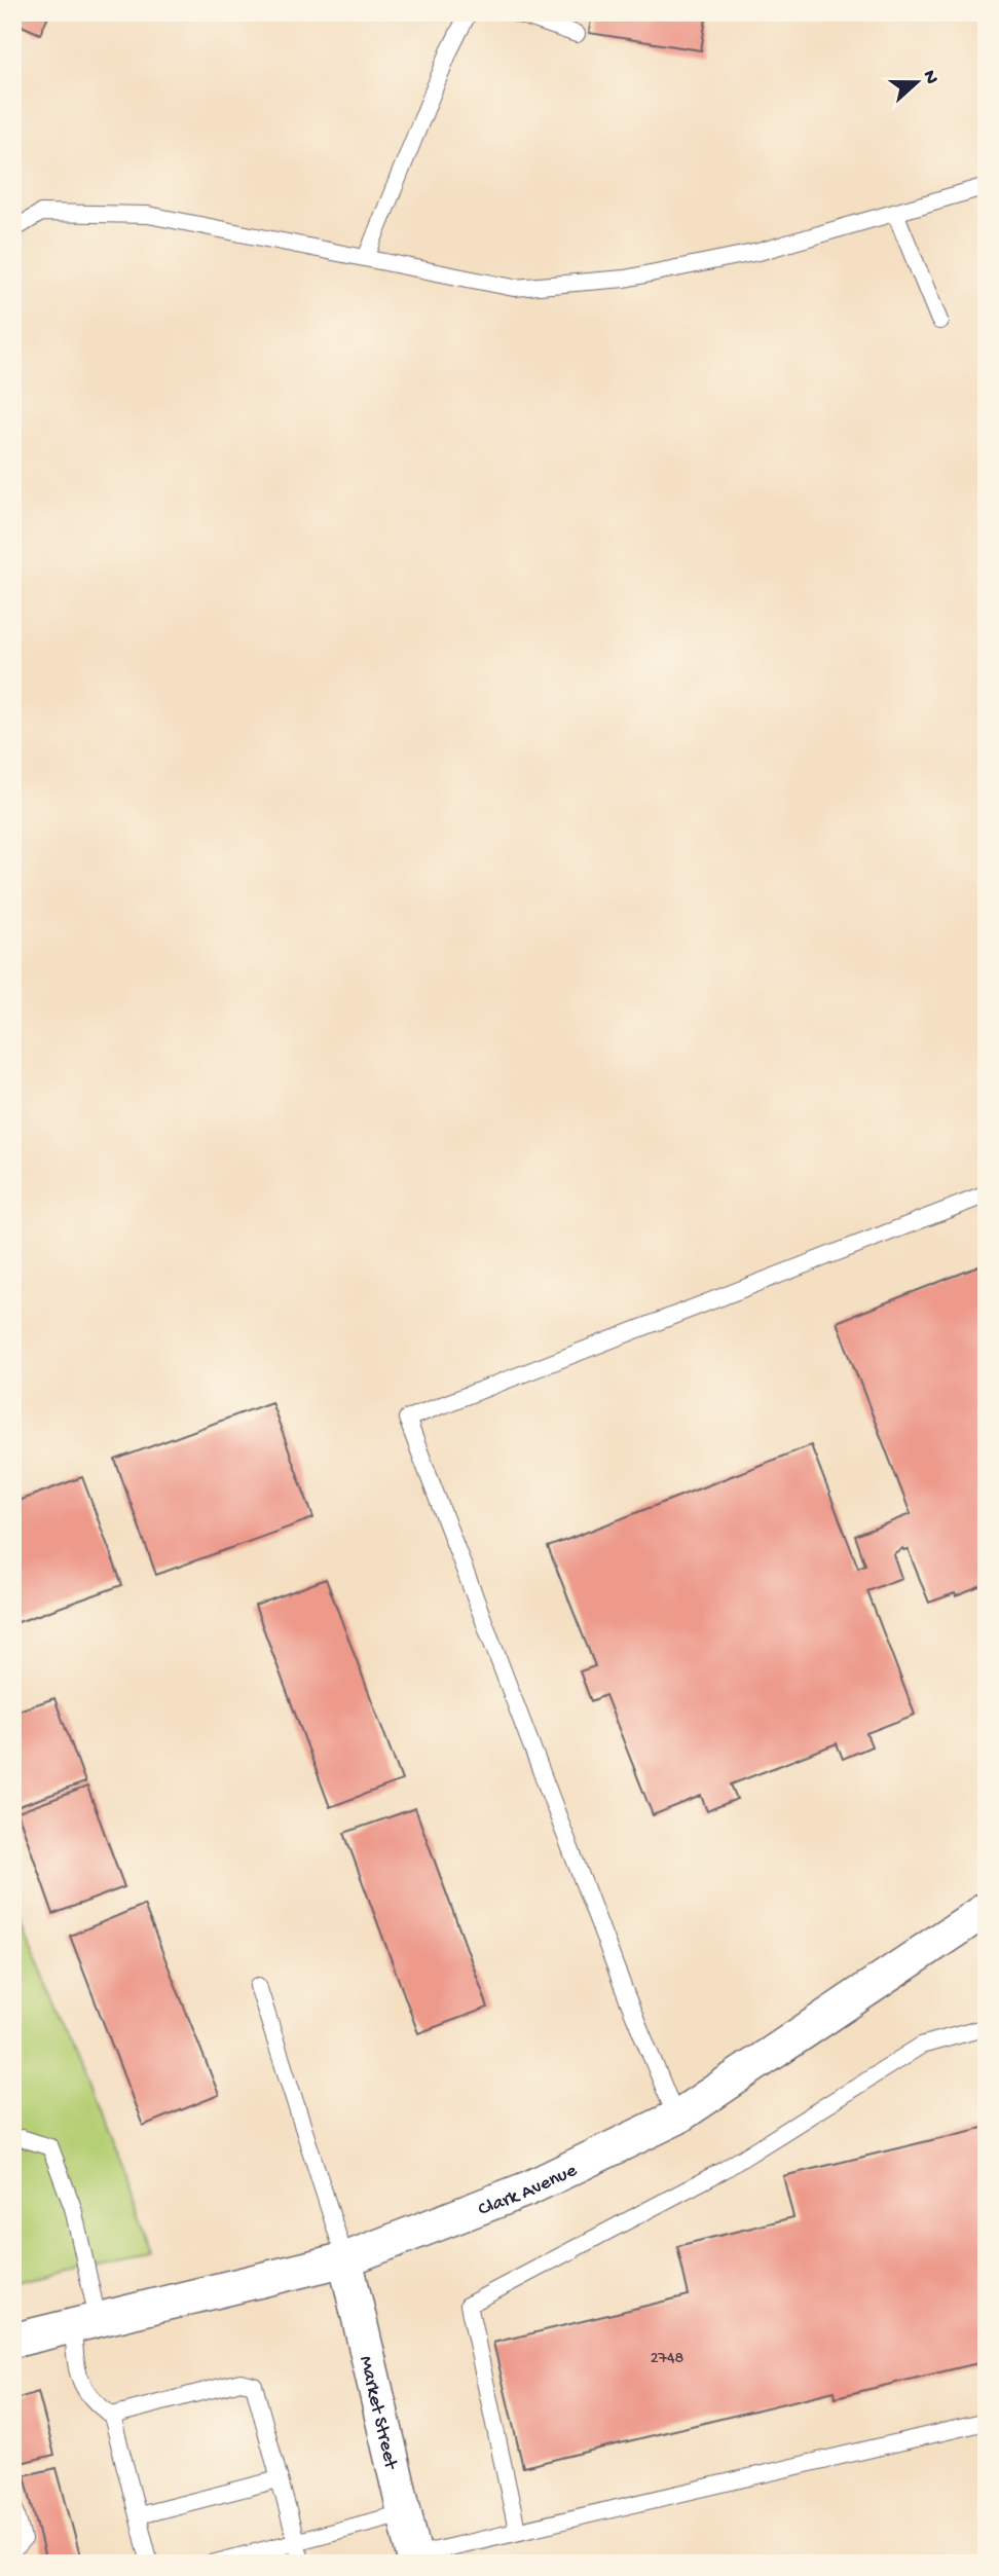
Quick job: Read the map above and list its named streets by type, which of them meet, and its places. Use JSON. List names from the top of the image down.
{
  "streets": {
    "street": ["Clark Avenue", "Market Street"]
  },
  "crossings": [
    ["Clark Avenue", "Market Street"]
  ],
  "house_numbers": ["2748"],
  "north": "right"
}
